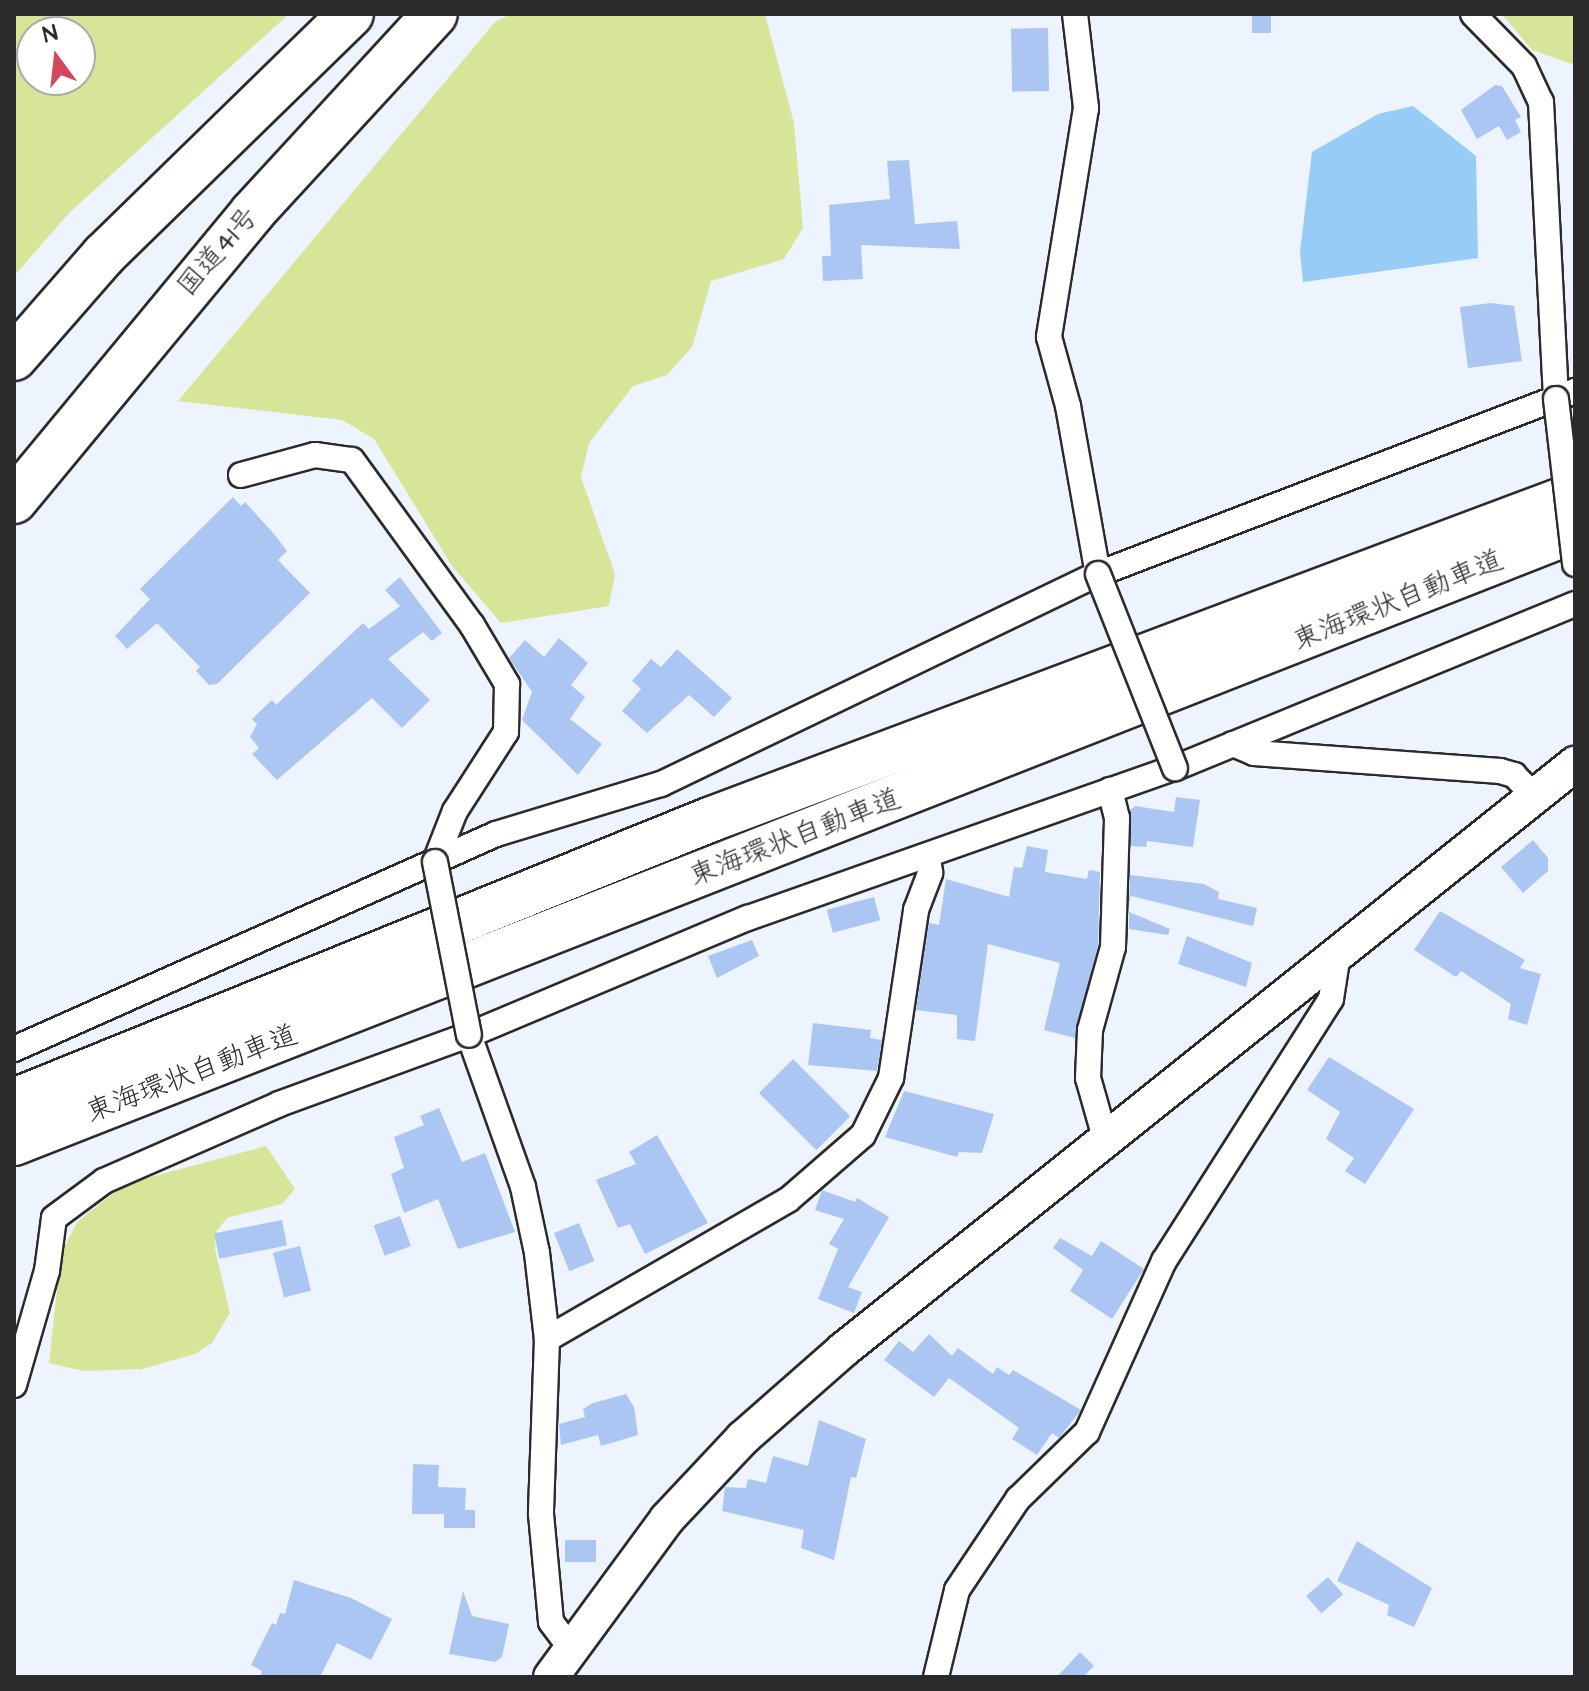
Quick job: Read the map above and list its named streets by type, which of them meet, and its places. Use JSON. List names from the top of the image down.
{
  "streets": {
    "highway": ["国道41号", "東海環状自動車道"]
  },
  "north": "top"
}
